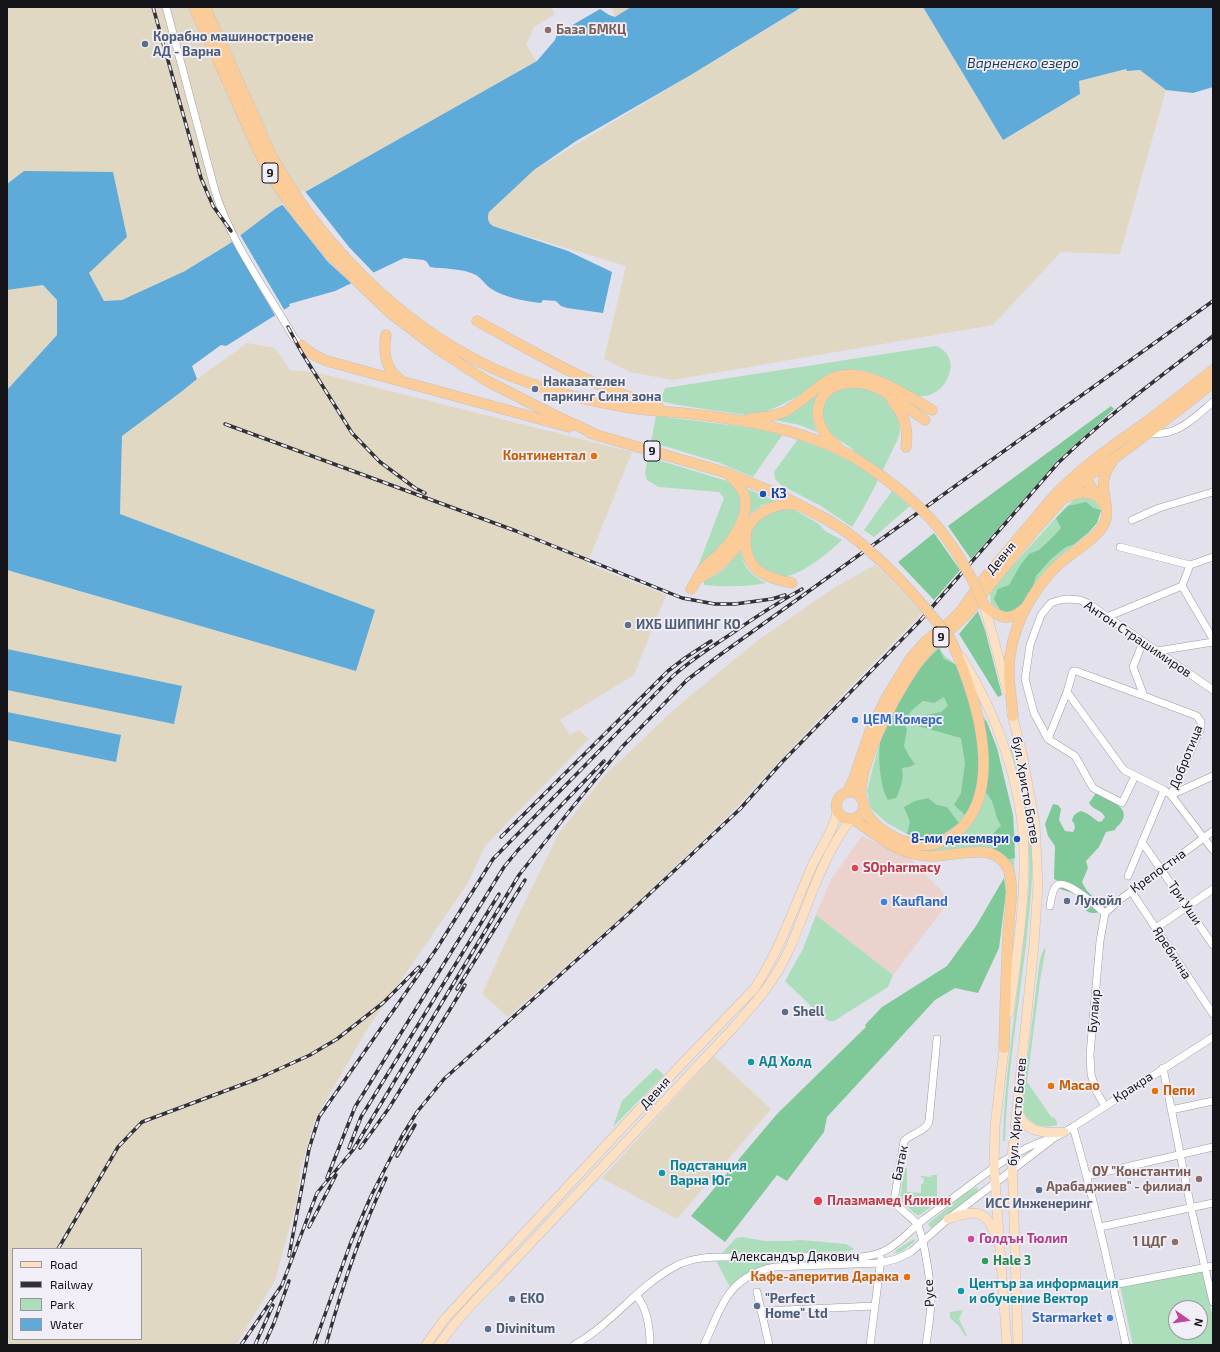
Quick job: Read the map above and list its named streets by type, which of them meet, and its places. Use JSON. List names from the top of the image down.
{
  "streets": {
    "highway": ["9", "Девня", "бул. Христо Ботев"],
    "street": [
      "Антон Страшимиров",
      "Добротица",
      "Крепостна",
      "Три Уши",
      "Яребична",
      "Булаир",
      "Кракра",
      "Батак",
      "Александър Дякович",
      "Русе"
    ]
  },
  "crossings": [
    ["9", "Девня"],
    ["9", "бул. Христо Ботев"],
    ["Антон Страшимиров", "Добротица"],
    ["Добротица", "Крепостна"],
    ["бул. Христо Ботев", "Кракра"],
    ["бул. Христо Ботев", "Александър Дякович"],
    ["Крепостна", "Три Уши"],
    ["Крепостна", "Яребична"],
    ["Крепостна", "Булаир"],
    ["Булаир", "Кракра"],
    ["Кракра", "Александър Дякович"],
    ["Батак", "Александър Дякович"],
    ["Батак", "Русе"]
  ],
  "water": ["Варненско езеро"],
  "places": [
    "База БМКЦ",
    "Корабно машиностроене АД - Варна",
    "Наказателен паркинг Синя зона",
    "Континентал",
    "КЗ",
    "ИХБ ШИПИНГ КО",
    "ЦЕМ Комерс",
    "8-ми декември",
    "SOpharmacy",
    "Лукойл",
    "Kaufland",
    "Shell",
    "АД Холд",
    "Macao",
    "Пепи",
    "Подстанция Варна Юг",
    "ОУ \"Константин Арабаджиев\" - филиал",
    "ИСС Инженеринг",
    "Плазмамед Клиник",
    "Голдън Тюлип",
    "1 ЦДГ",
    "Hale 3",
    "Кафе-аперитив Дарака",
    "Център за информация и обучение Вектор",
    "EKO",
    "\"Perfect Home\" Ltd",
    "Starmarket",
    "Divinitum"
  ],
  "legend": [
    "Road",
    "Railway",
    "Park",
    "Water"
  ],
  "north": "right"
}
